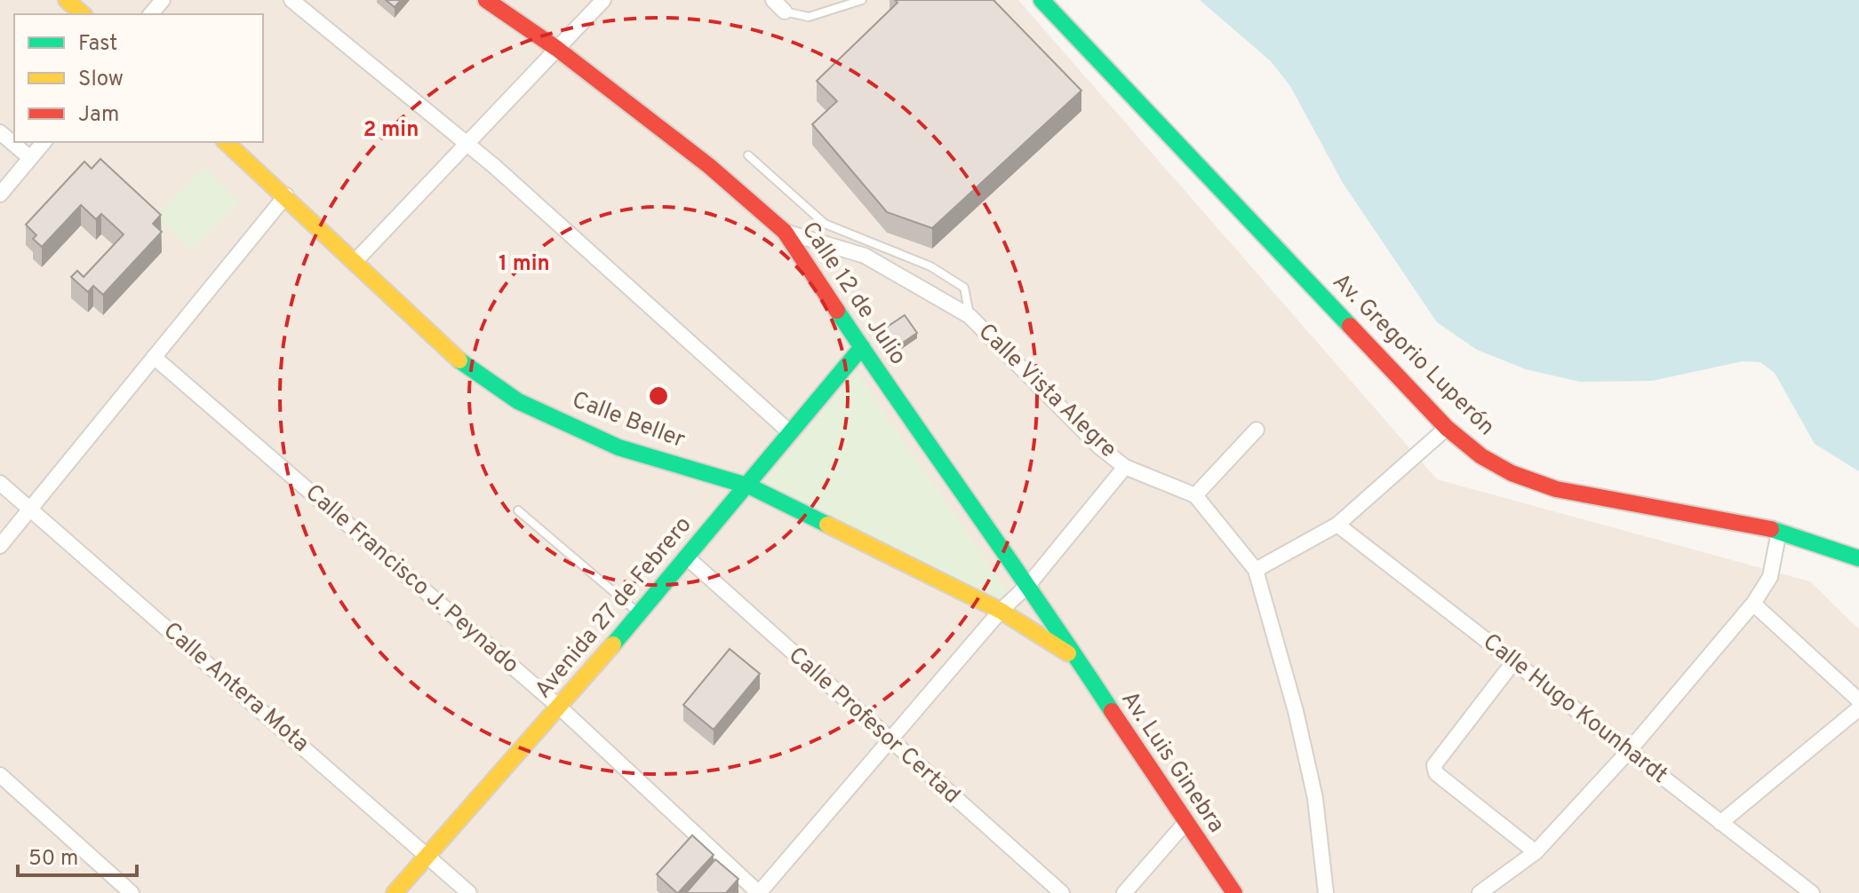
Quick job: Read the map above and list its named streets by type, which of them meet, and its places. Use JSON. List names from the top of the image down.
{
  "streets": {
    "street": [
      "Calle 12 de Julio",
      "Av. Gregorio Luperón",
      "Calle Vista Alegre",
      "Calle Beller",
      "Calle Francisco J. Peynado",
      "Avenida 27 de Febrero",
      "Calle Antera Mota",
      "Calle Hugo Kounhardt",
      "Calle Profesor Certad",
      "Av. Luis Ginebra"
    ]
  },
  "crossings": [
    ["Calle 12 de Julio", "Calle Vista Alegre"],
    ["Calle 12 de Julio", "Calle Beller"],
    ["Calle 12 de Julio", "Avenida 27 de Febrero"],
    ["Calle 12 de Julio", "Av. Luis Ginebra"],
    ["Calle Beller", "Avenida 27 de Febrero"],
    ["Calle Beller", "Av. Luis Ginebra"],
    ["Calle Francisco J. Peynado", "Avenida 27 de Febrero"],
    ["Avenida 27 de Febrero", "Calle Antera Mota"],
    ["Avenida 27 de Febrero", "Calle Profesor Certad"]
  ],
  "legend": ["Fast", "Slow", "Jam"],
  "scale_bar": "50 m",
  "rings": ["2 min", "1 min"]
}
